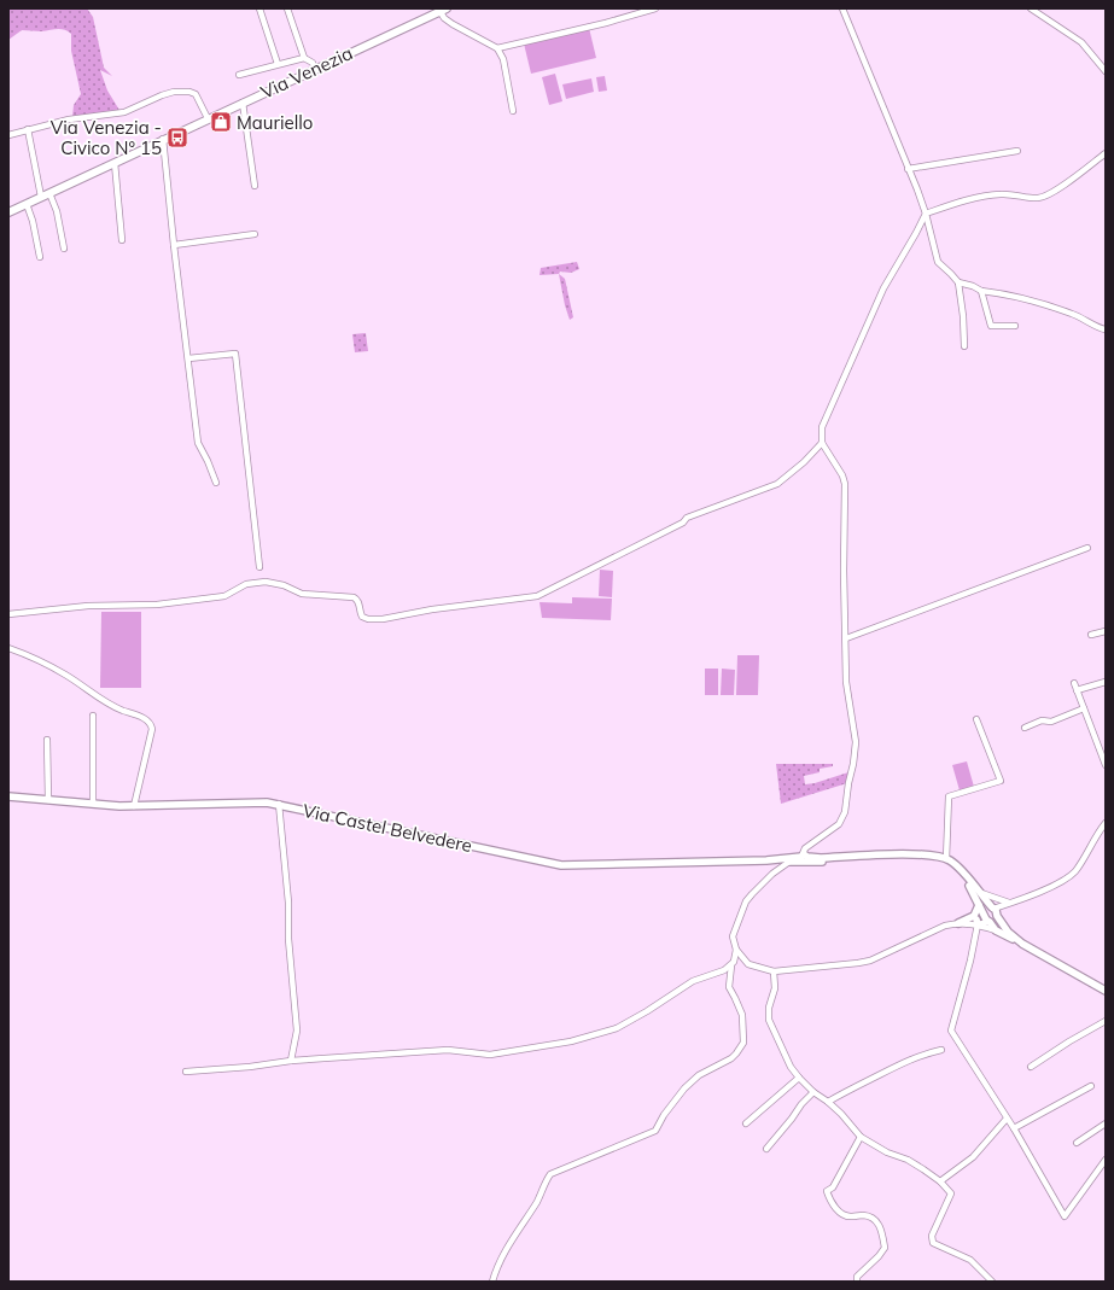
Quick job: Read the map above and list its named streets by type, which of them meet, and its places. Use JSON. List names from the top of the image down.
{
  "streets": {
    "main road": ["Via Venezia"],
    "street": ["Via Castel Belvedere"]
  },
  "places": {
    "shop": ["Mauriello"],
    "bus stop": ["Via Venezia - Civico N° 15"]
  }
}
